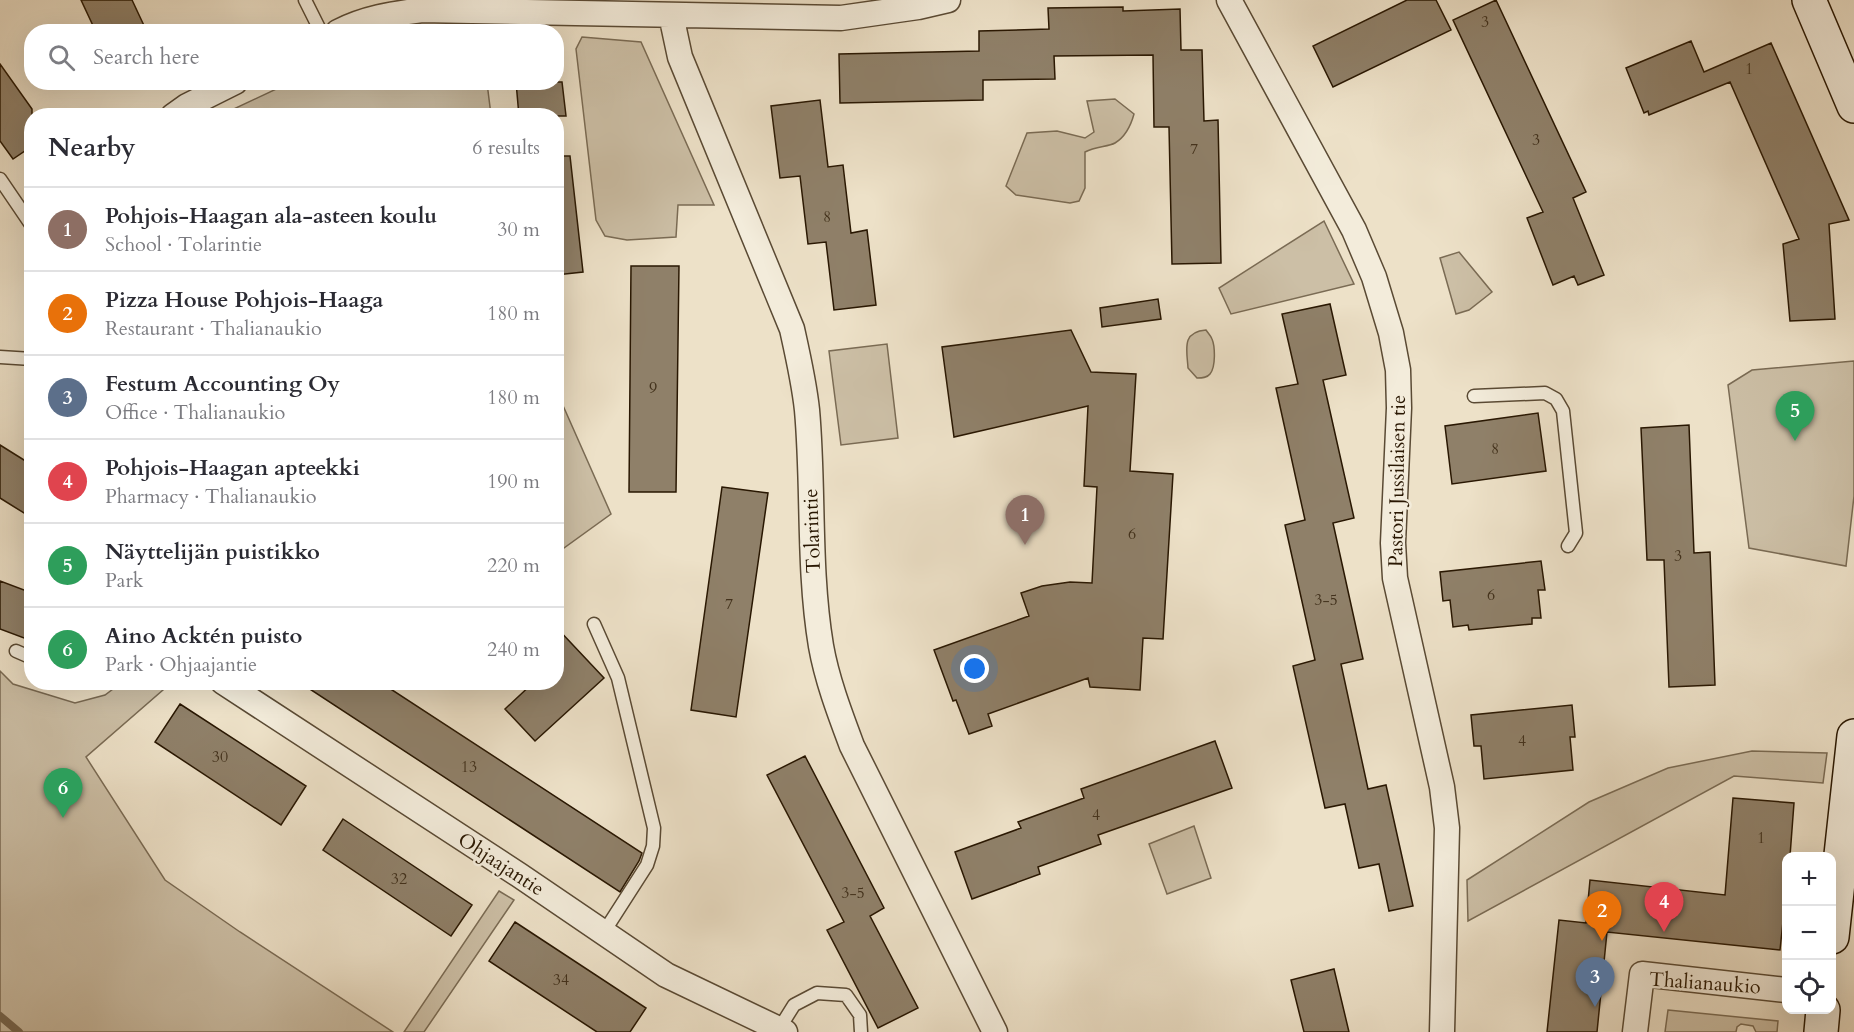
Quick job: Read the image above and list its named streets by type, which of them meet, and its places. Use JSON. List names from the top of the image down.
{
  "streets": {
    "street": [
      "Pastori Jussilaisen tie",
      "Tolarintie",
      "Ohjaajantie",
      "Thalianaukio"
    ]
  },
  "house_numbers": [
    "3",
    "1",
    "3",
    "7",
    "8",
    "9",
    "8",
    "6",
    "3",
    "6",
    "3-5",
    "7",
    "4",
    "30",
    "13",
    "4",
    "1",
    "32",
    "3-5",
    "34"
  ],
  "page": {
    "search": "Search here",
    "heading": ["Nearby", "6 results"],
    "list": [
      {
        "mark": "1",
        "name": "Pohjois-Haagan ala-asteen koulu",
        "note": "School · Tolarintie",
        "value": "30 m"
      },
      {
        "mark": "2",
        "name": "Pizza House Pohjois-Haaga",
        "note": "Restaurant · Thalianaukio",
        "value": "180 m"
      },
      {
        "mark": "3",
        "name": "Festum Accounting Oy",
        "note": "Office · Thalianaukio",
        "value": "180 m"
      },
      {
        "mark": "4",
        "name": "Pohjois-Haagan apteekki",
        "note": "Pharmacy · Thalianaukio",
        "value": "190 m"
      },
      {
        "mark": "5",
        "name": "Näyttelijän puistikko",
        "note": "Park",
        "value": "220 m"
      },
      {
        "mark": "6",
        "name": "Aino Acktén puisto",
        "note": "Park · Ohjaajantie",
        "value": "240 m"
      }
    ],
    "pins": [
      "5",
      "1",
      "6",
      "4",
      "2",
      "3"
    ],
    "map_buttons": ["+", "−"]
  }
}
